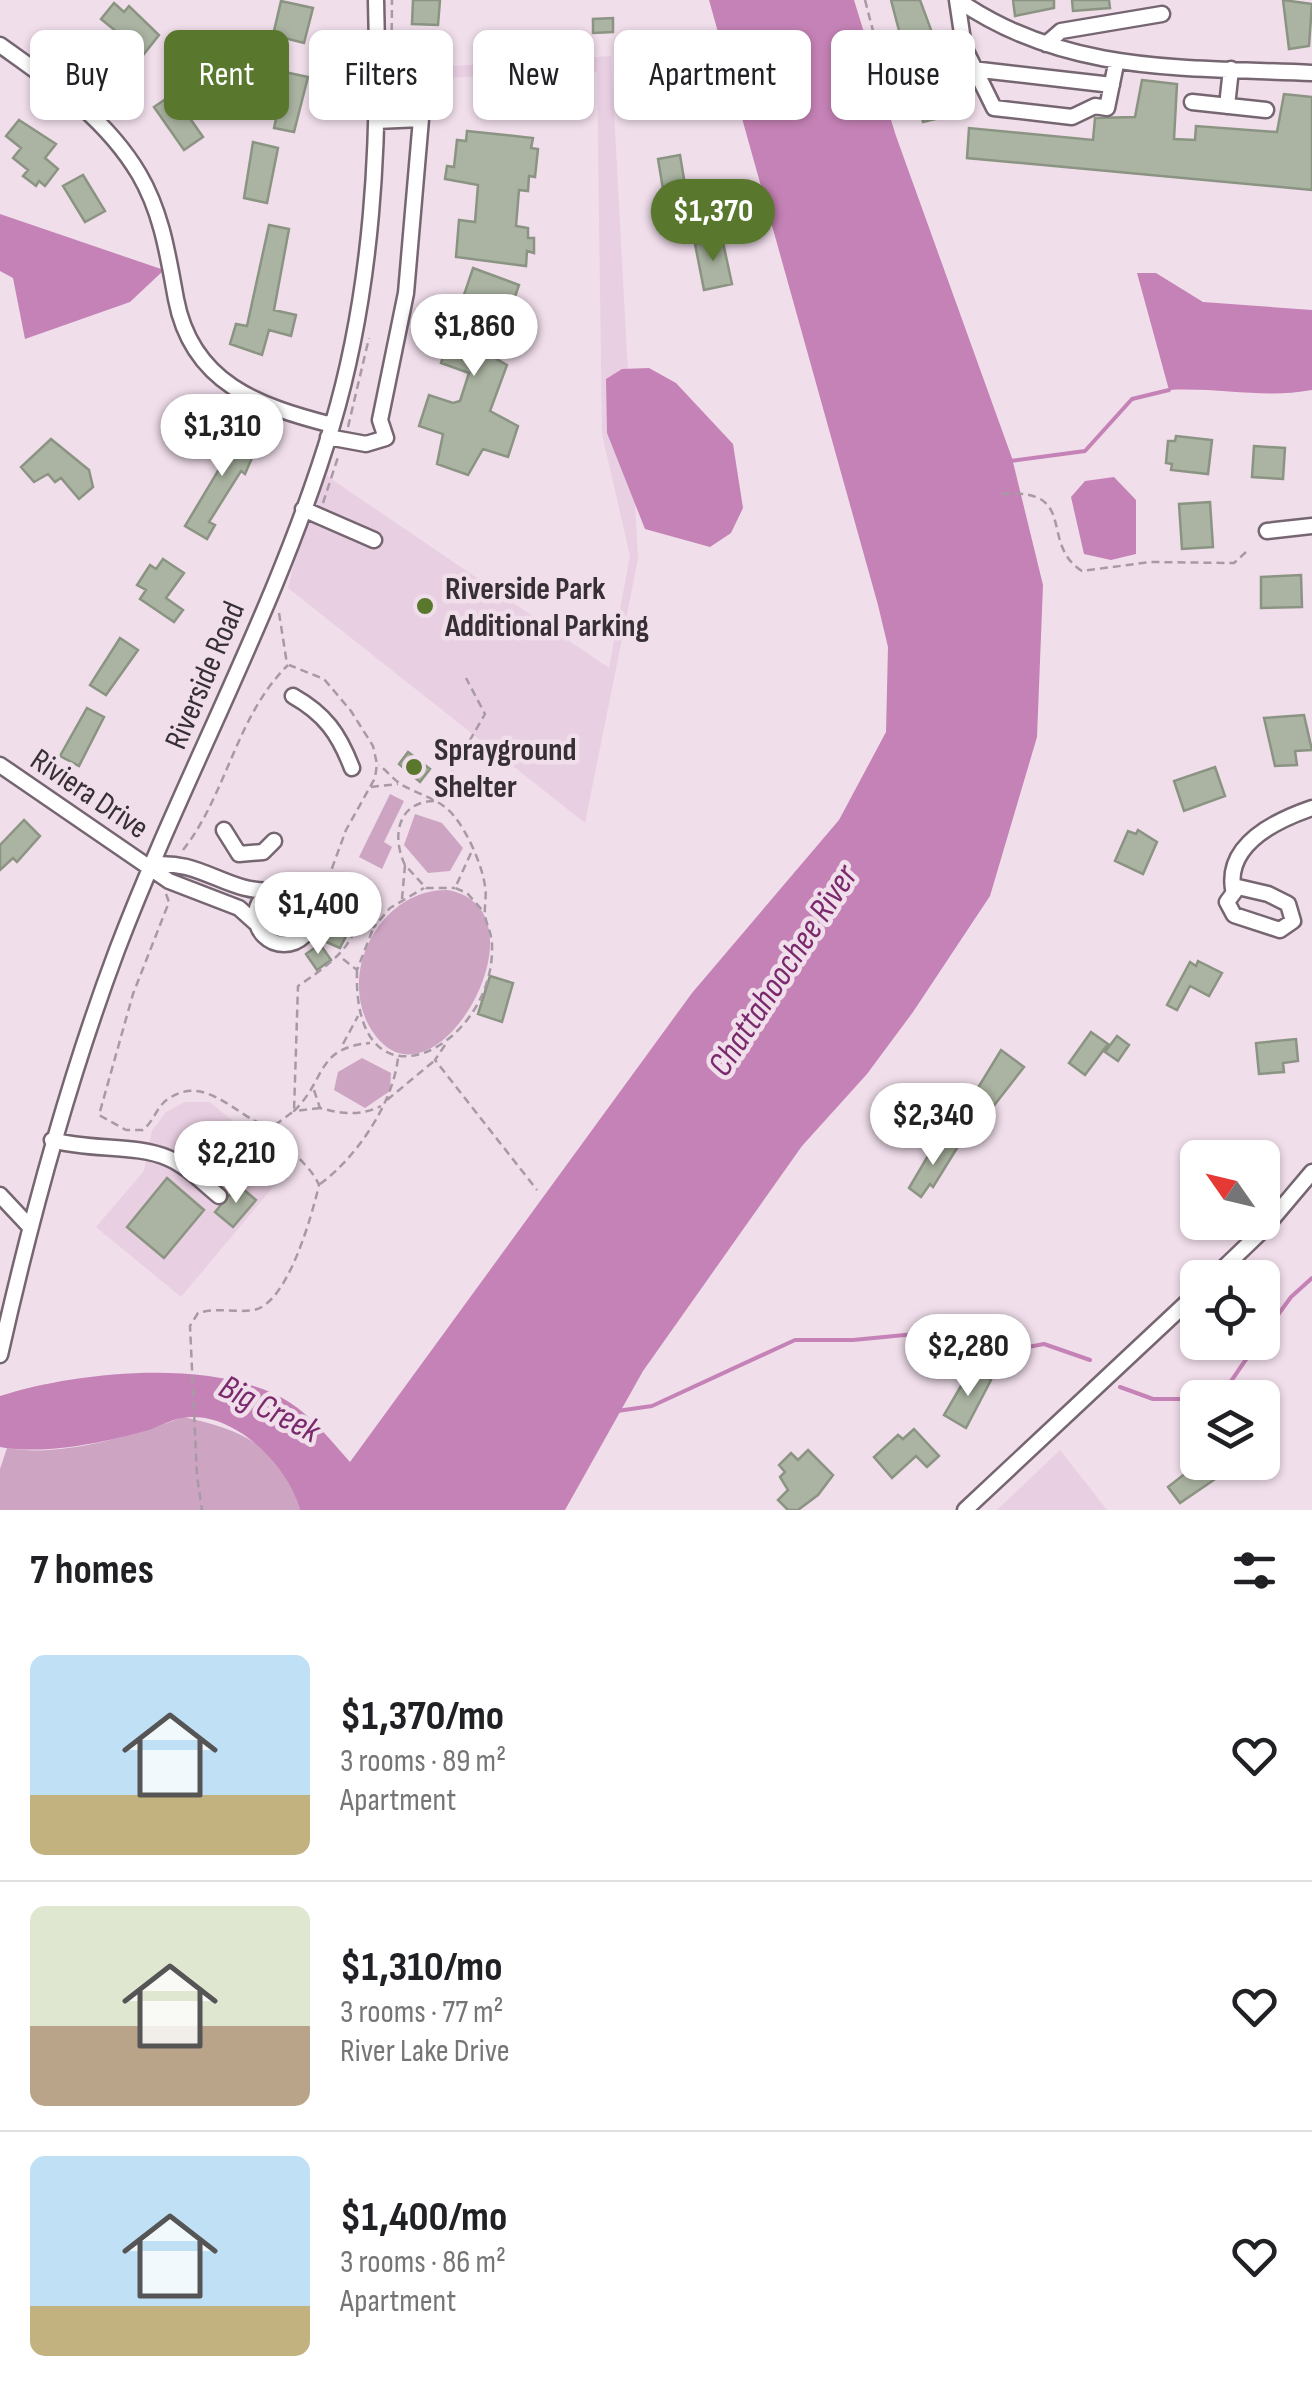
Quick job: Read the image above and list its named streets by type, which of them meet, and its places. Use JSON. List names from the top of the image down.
{
  "streets": {
    "street": ["Riverside Road", "Riviera Drive"]
  },
  "crossings": [
    ["Riverside Road", "Riviera Drive"]
  ],
  "water": ["Chattahoochee River", "Big Creek"],
  "places": ["Riverside Park Additional Parking", "Sprayground Shelter"],
  "north": "top left",
  "page": {
    "chip": [
      "Buy",
      "Rent",
      "Filters",
      "New",
      "Apartment",
      "House"
    ],
    "price": [
      "$1,370",
      "$1,860",
      "$1,310",
      "$1,400",
      "$2,340",
      "$2,210",
      "$2,280"
    ],
    "heading": "7 homes",
    "list": [
      {
        "name": "$1,370/mo",
        "note": "3 rooms · 89 m² · Apartment"
      },
      {
        "name": "$1,310/mo",
        "note": "3 rooms · 77 m² · River Lake Drive"
      },
      {
        "name": "$1,400/mo",
        "note": "3 rooms · 86 m² · Apartment"
      }
    ]
  }
}
